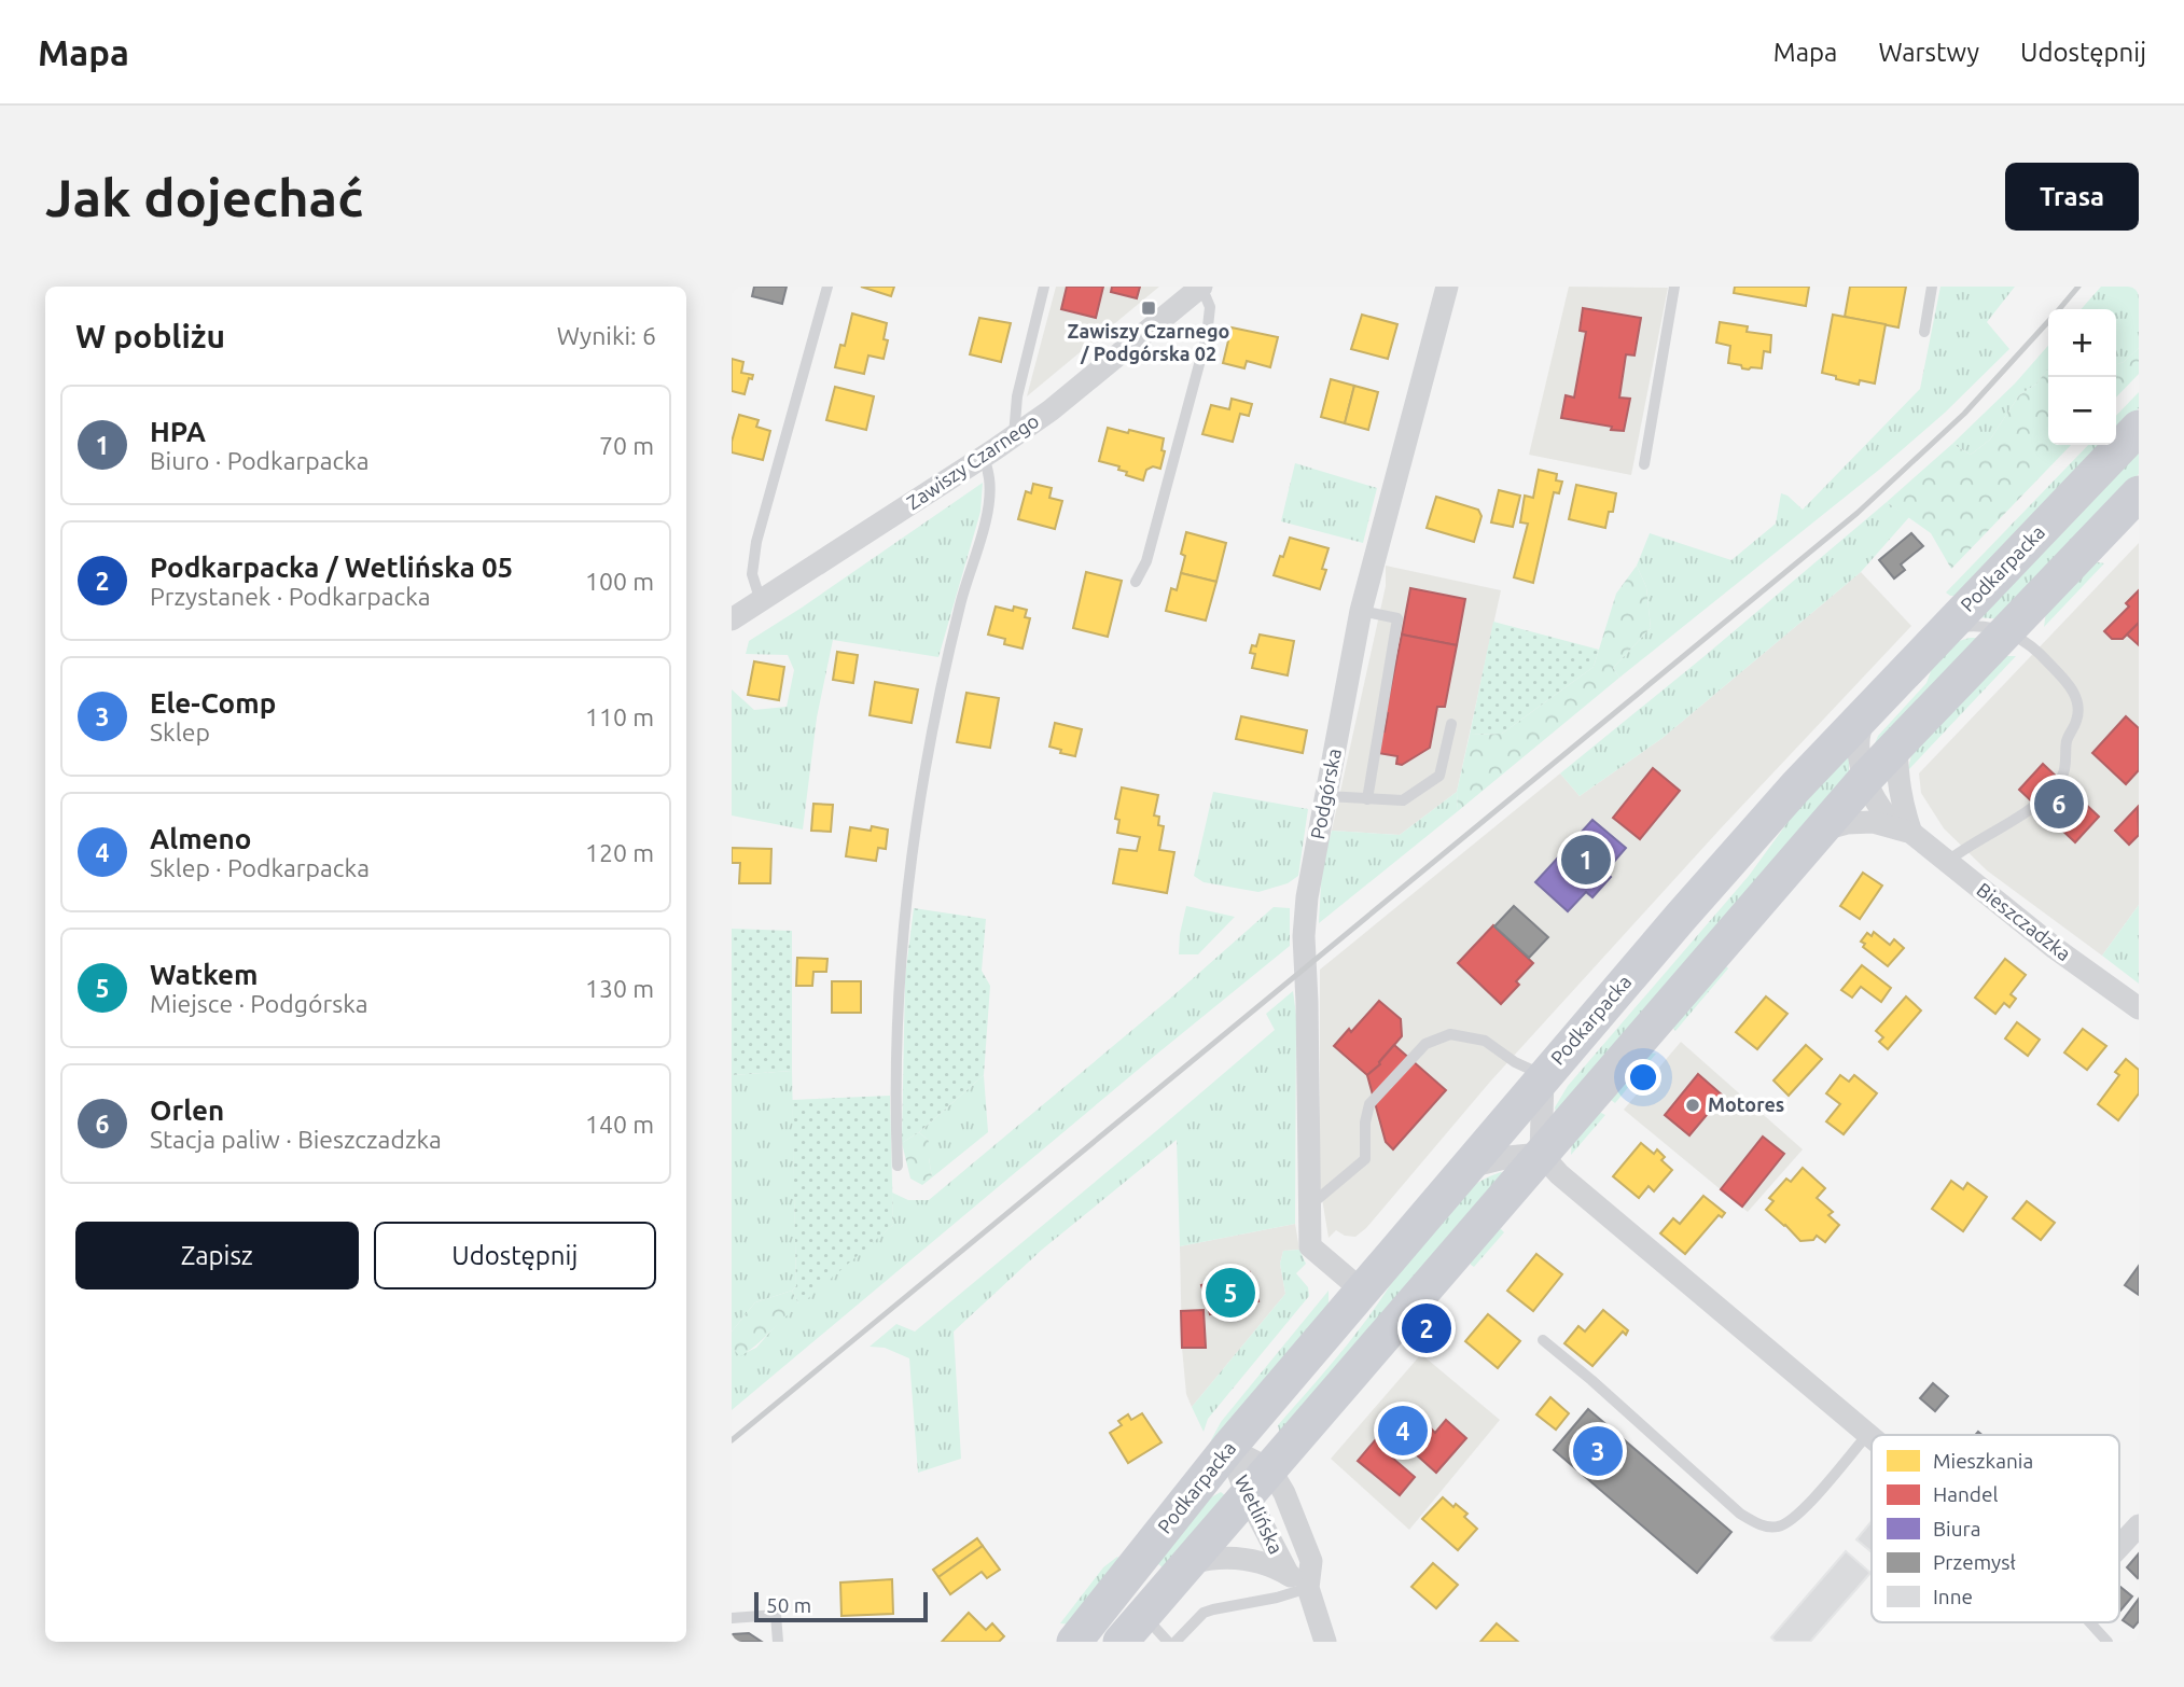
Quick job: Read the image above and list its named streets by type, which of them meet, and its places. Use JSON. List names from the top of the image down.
{
  "streets": {
    "main road": ["Podkarpacka"],
    "street": [
      "Zawiszy Czarnego",
      "Podgórska",
      "Bieszczadzka",
      "Wetlińska"
    ]
  },
  "crossings": [
    ["Podkarpacka", "Podgórska"],
    ["Podkarpacka", "Bieszczadzka"],
    ["Podkarpacka", "Wetlińska"]
  ],
  "places": {
    "transit": ["Zawiszy Czarnego / Podgórska 02"],
    "other": ["Motores"]
  },
  "legend": [
    "Mieszkania",
    "Handel",
    "Biura",
    "Przemysł",
    "Inne"
  ],
  "scale_bar": "50 m",
  "page": {
    "header": "Mapa",
    "nav": ["Mapa", "Warstwy", "Udostępnij"],
    "buttons": [
      "Trasa",
      ["Zapisz", "Udostępnij"]
    ],
    "title": "Jak dojechać",
    "heading": ["W pobliżu", "Wyniki: 6"],
    "map_buttons": ["+", "−"],
    "list": [
      {
        "mark": "1",
        "name": "HPA",
        "note": "Biuro · Podkarpacka",
        "value": "70 m"
      },
      {
        "mark": "2",
        "name": "Podkarpacka / Wetlińska 05",
        "note": "Przystanek · Podkarpacka",
        "value": "100 m"
      },
      {
        "mark": "3",
        "name": "Ele-Comp",
        "note": "Sklep",
        "value": "110 m"
      },
      {
        "mark": "4",
        "name": "Almeno",
        "note": "Sklep · Podkarpacka",
        "value": "120 m"
      },
      {
        "mark": "5",
        "name": "Watkem",
        "note": "Miejsce · Podgórska",
        "value": "130 m"
      },
      {
        "mark": "6",
        "name": "Orlen",
        "note": "Stacja paliw · Bieszczadzka",
        "value": "140 m"
      }
    ],
    "pins": [
      "6",
      "1",
      "5",
      "2",
      "4",
      "3"
    ],
    "scale": "50 m"
  }
}
